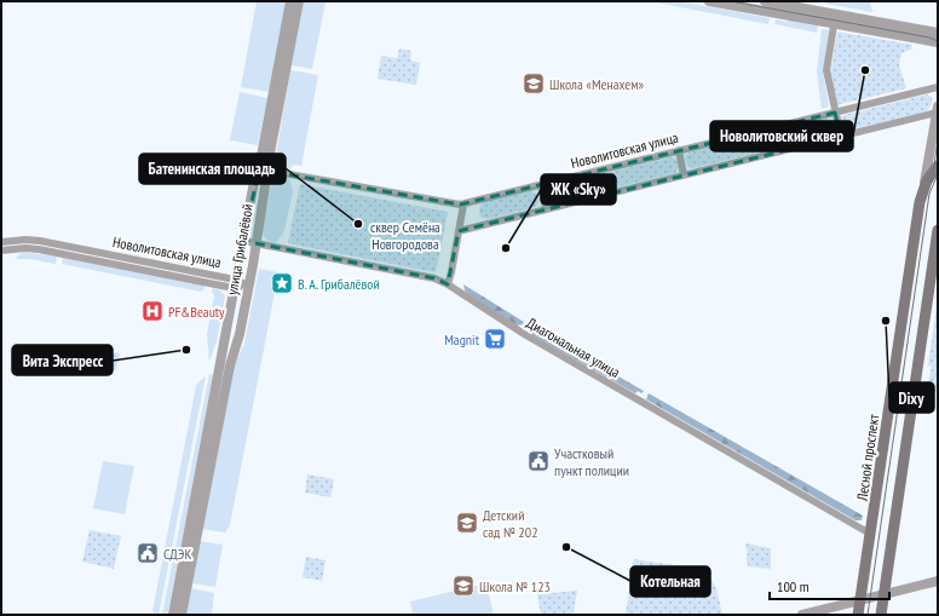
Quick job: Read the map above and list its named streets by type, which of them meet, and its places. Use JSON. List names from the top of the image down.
{
  "streets": {
    "main road": ["Лесной проспект"],
    "street": ["Новолитовская улица", "улица Грибалёвой", "Диагональная улица"]
  },
  "crossings": [
    ["Новолитовская улица", "улица Грибалёвой"],
    ["улица Грибалёвой", "Диагональная улица"],
    ["Диагональная улица", "Лесной проспект"]
  ],
  "parks": ["сквер Семёна Новгородова"],
  "places": {
    "other": [
      "Новолитовский сквер",
      "Батенинская площадь",
      "ЖК «Sky»",
      "Dixy",
      "Вита Экспресс",
      "Котельная"
    ],
    "school or university": ["Школа «Менахем»", "Детский сад № 202", "Школа № 123"],
    "place": ["В. А. Грибалёвой"],
    "hospital": ["PF&Beauty"],
    "supermarket": ["Magnit"],
    "public building": ["Участковый пункт полиции", "СДЭК"]
  },
  "scale_bar": "100 m"
}
